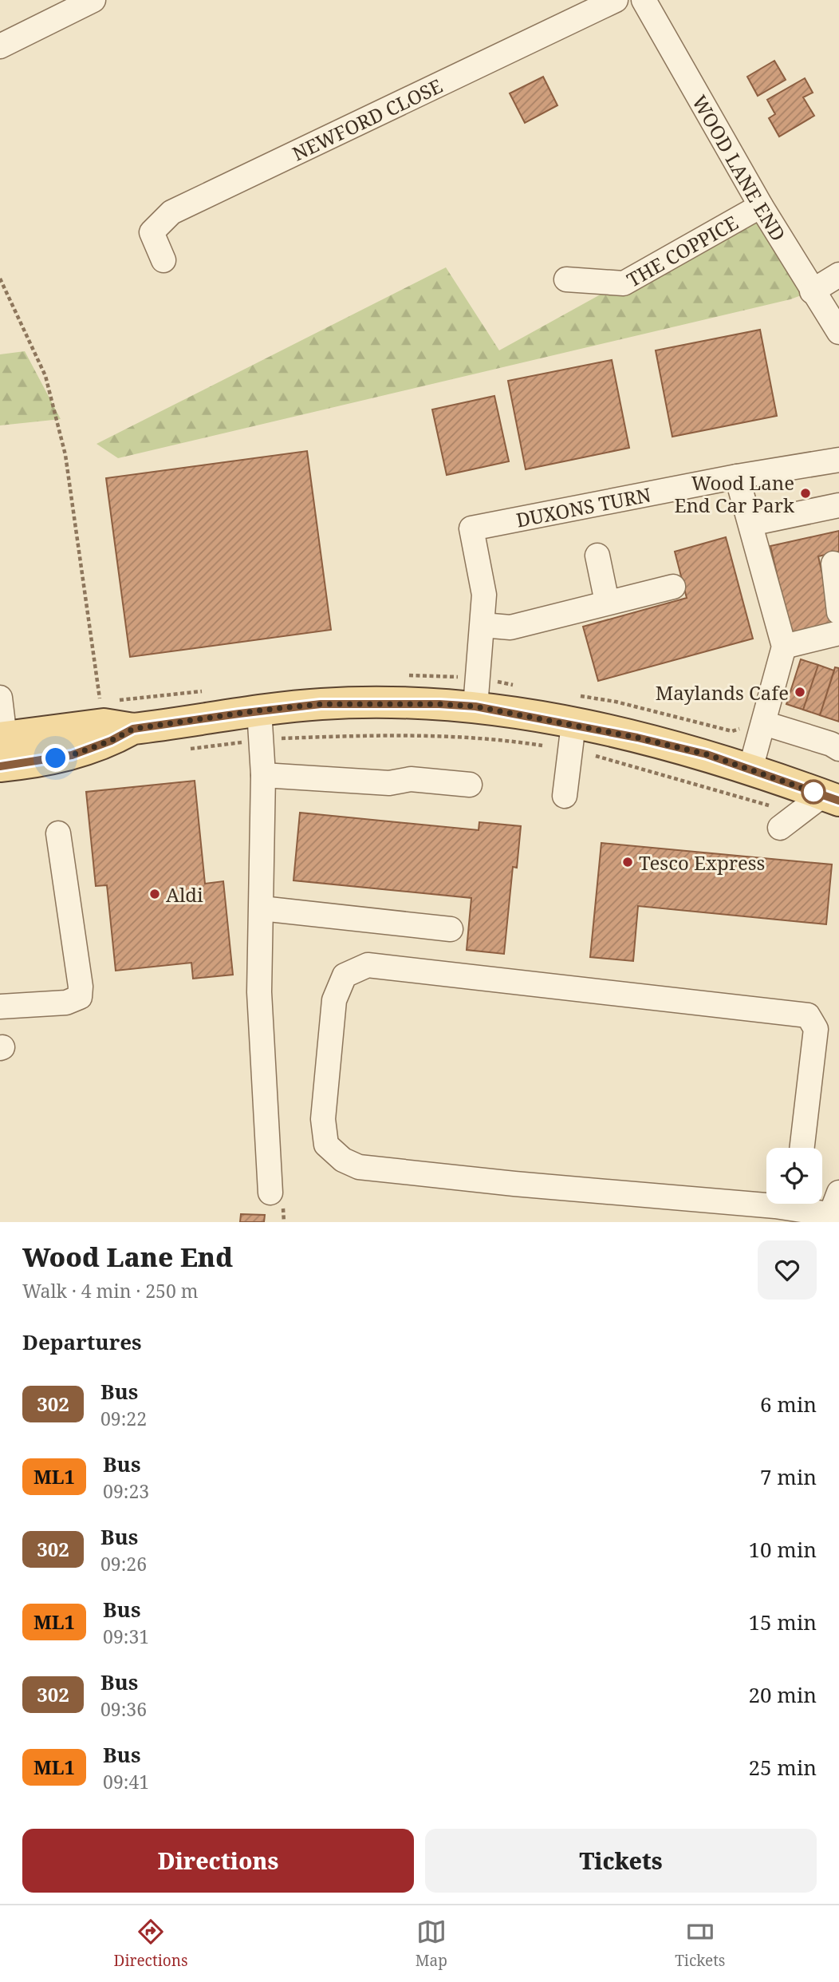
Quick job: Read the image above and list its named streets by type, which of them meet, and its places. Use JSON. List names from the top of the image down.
{
  "streets": {
    "street": [
      "NEWFORD CLOSE",
      "WOOD LANE END",
      "THE COPPICE",
      "DUXONS TURN"
    ]
  },
  "crossings": [
    ["WOOD LANE END", "THE COPPICE"]
  ],
  "places": [
    "Wood Lane End Car Park",
    "Maylands Cafe",
    "Tesco Express",
    "Aldi"
  ],
  "lines": ["bus line 302"],
  "page": {
    "heading": [
      ["Wood Lane End", "Walk · 4 min · 250 m"],
      "Departures"
    ],
    "list": [
      {
        "mark": "302",
        "name": "Bus",
        "note": "09:22",
        "value": "6 min"
      },
      {
        "mark": "ML1",
        "name": "Bus",
        "note": "09:23",
        "value": "7 min"
      },
      {
        "mark": "302",
        "name": "Bus",
        "note": "09:26",
        "value": "10 min"
      },
      {
        "mark": "ML1",
        "name": "Bus",
        "note": "09:31",
        "value": "15 min"
      },
      {
        "mark": "302",
        "name": "Bus",
        "note": "09:36",
        "value": "20 min"
      },
      {
        "mark": "ML1",
        "name": "Bus",
        "note": "09:41",
        "value": "25 min"
      }
    ],
    "buttons": ["Directions", "Tickets"],
    "tabs": ["Directions", "Map", "Tickets"]
  }
}
